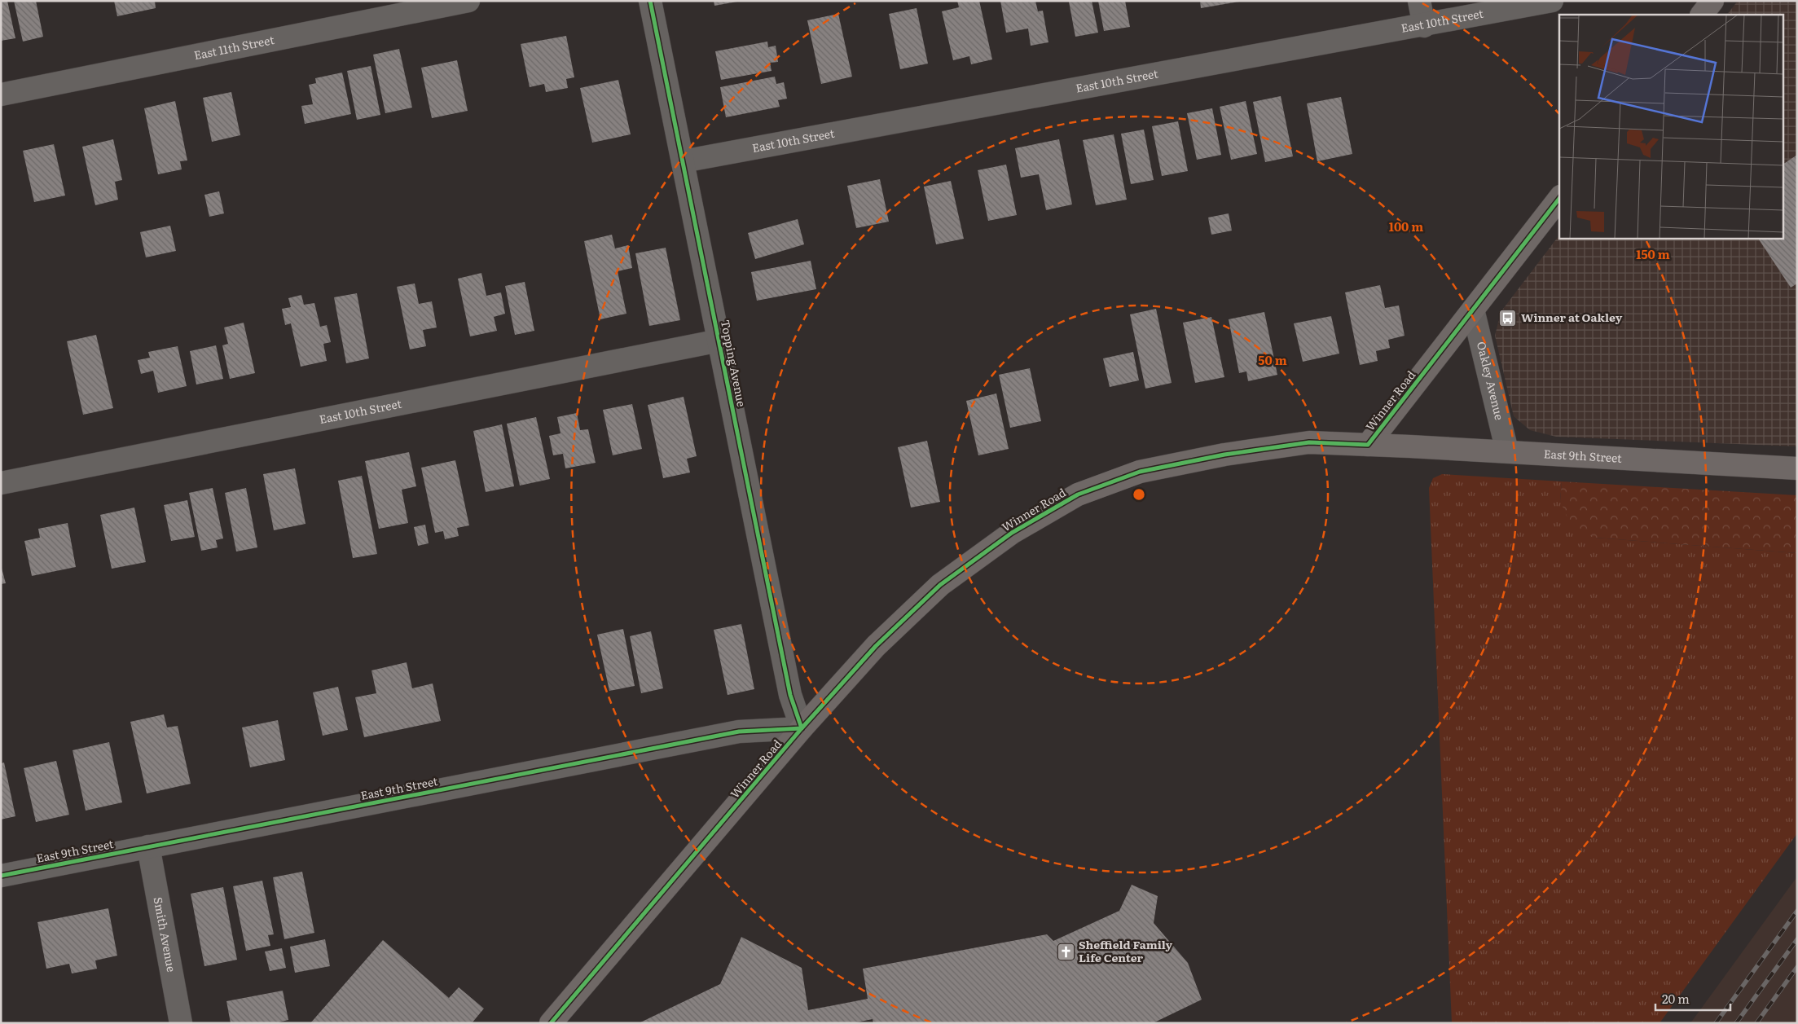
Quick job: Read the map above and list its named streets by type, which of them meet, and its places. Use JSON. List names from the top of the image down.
{
  "streets": {
    "main road": ["Winner Road", "East 9th Street"],
    "street": [
      "East 10th Street",
      "East 11th Street",
      "Topping Avenue",
      "Oakley Avenue",
      "Smith Avenue"
    ]
  },
  "crossings": [
    ["East 10th Street", "Topping Avenue"],
    ["Topping Avenue", "Winner Road"],
    ["Topping Avenue", "East 9th Street"],
    ["Oakley Avenue", "Winner Road"],
    ["Oakley Avenue", "East 9th Street"],
    ["Winner Road", "East 9th Street"],
    ["East 9th Street", "Smith Avenue"]
  ],
  "places": {
    "bus stop": ["Winner at Oakley"],
    "church": ["Sheffield Family Life Center"]
  },
  "scale_bar": "20 m",
  "rings": ["100 m", "150 m", "50 m"]
}
